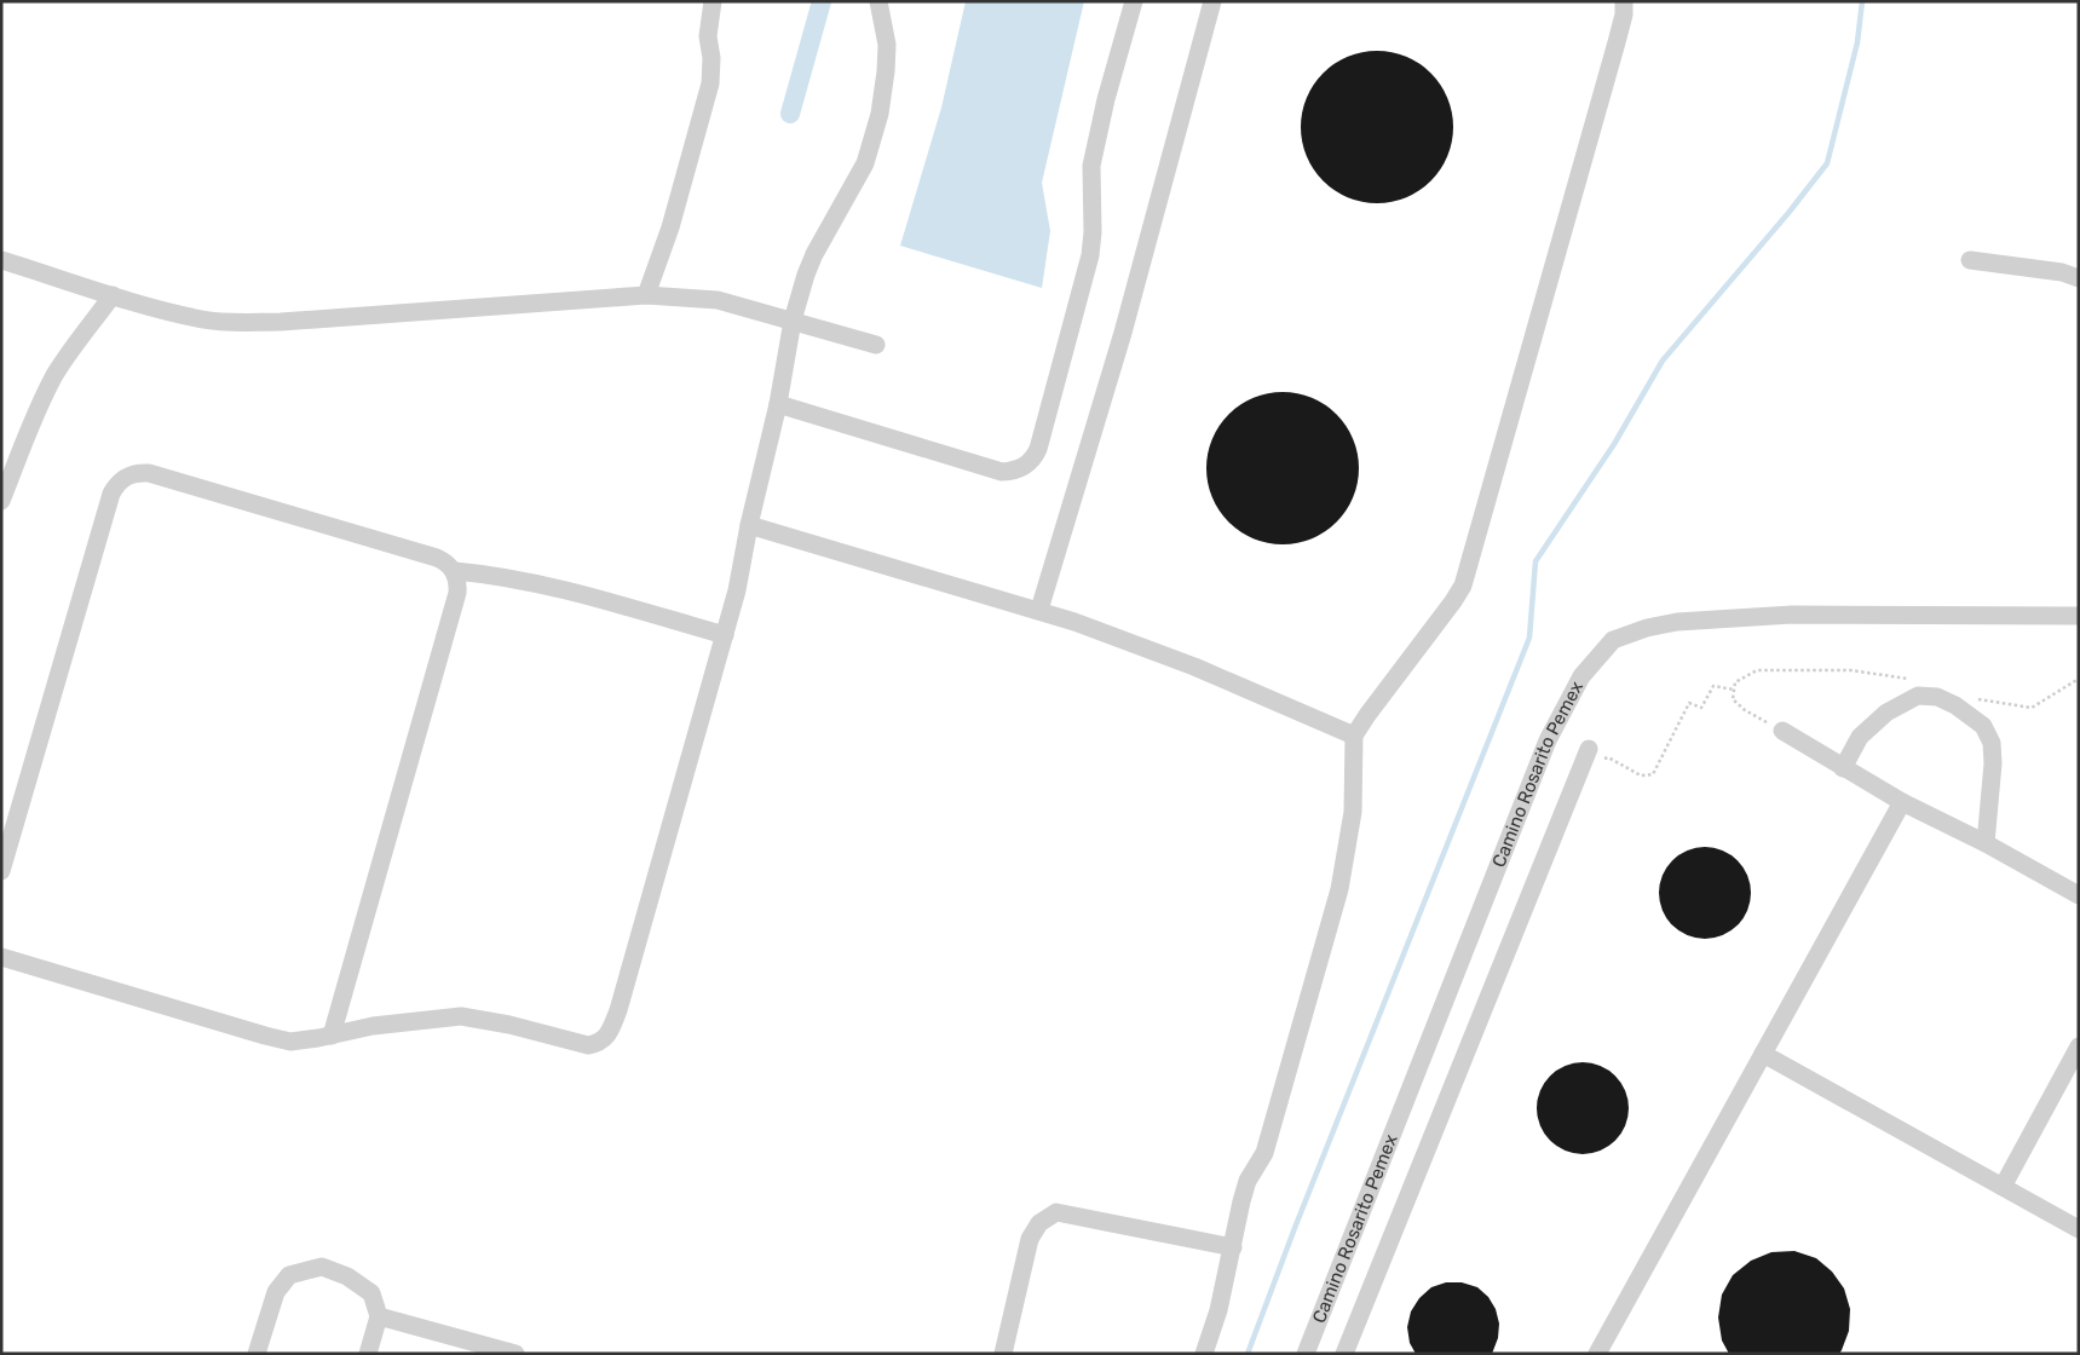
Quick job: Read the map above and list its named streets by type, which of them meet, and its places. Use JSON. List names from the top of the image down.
{
  "streets": {
    "street": ["Camino Rosarito Pemex"]
  }
}
